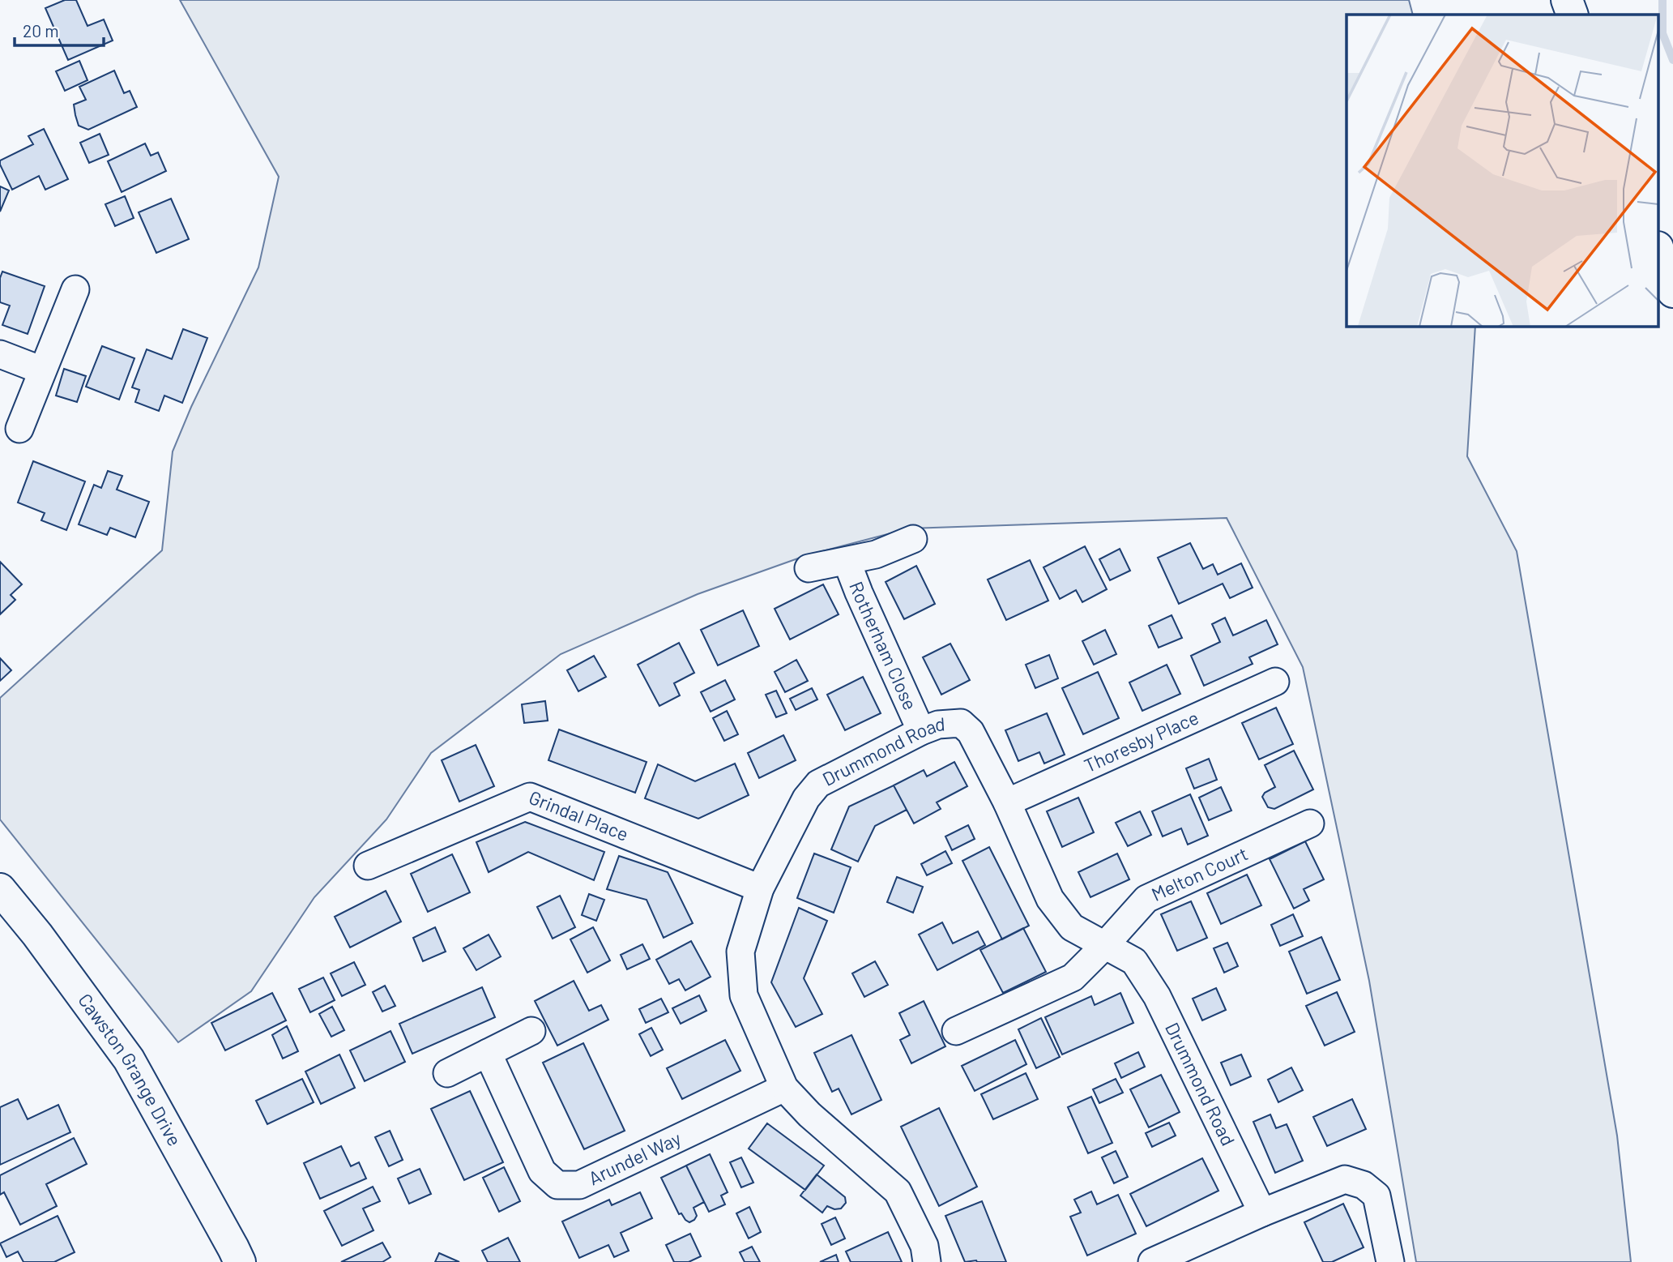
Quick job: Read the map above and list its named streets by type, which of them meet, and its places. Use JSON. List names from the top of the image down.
{
  "streets": {
    "main road": ["Cawston Grange Drive"],
    "street": [
      "Rotherham Close",
      "Thoresby Place",
      "Drummond Road",
      "Grindal Place",
      "Melton Court",
      "Arundel Way"
    ]
  },
  "crossings": [
    ["Rotherham Close", "Drummond Road"],
    ["Thoresby Place", "Drummond Road"],
    ["Drummond Road", "Grindal Place"],
    ["Drummond Road", "Melton Court"],
    ["Drummond Road", "Arundel Way"]
  ],
  "scale_bar": "20 m"
}
